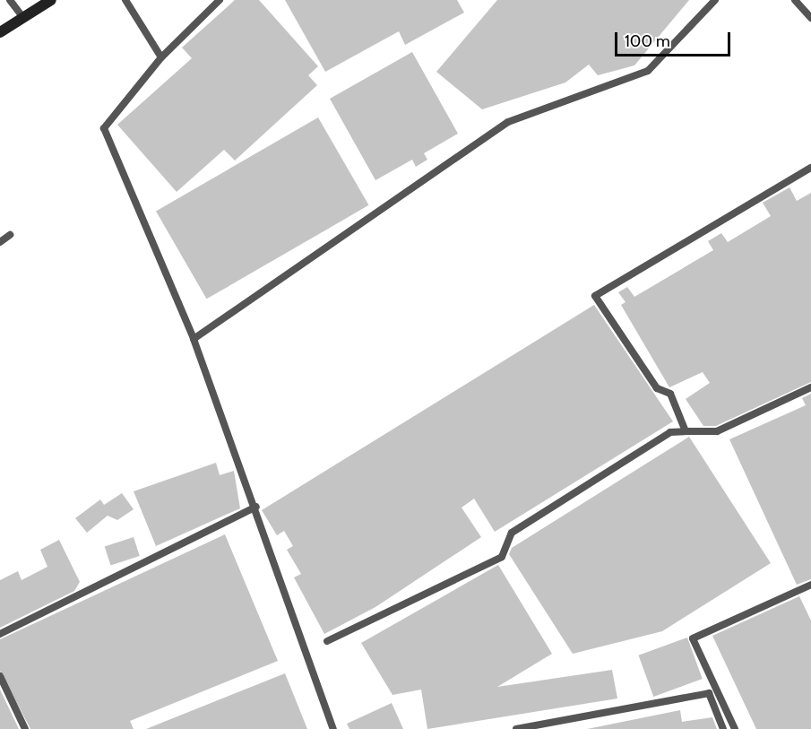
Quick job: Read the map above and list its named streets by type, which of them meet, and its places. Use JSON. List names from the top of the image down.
{
  "scale_bar": "100 m"
}
